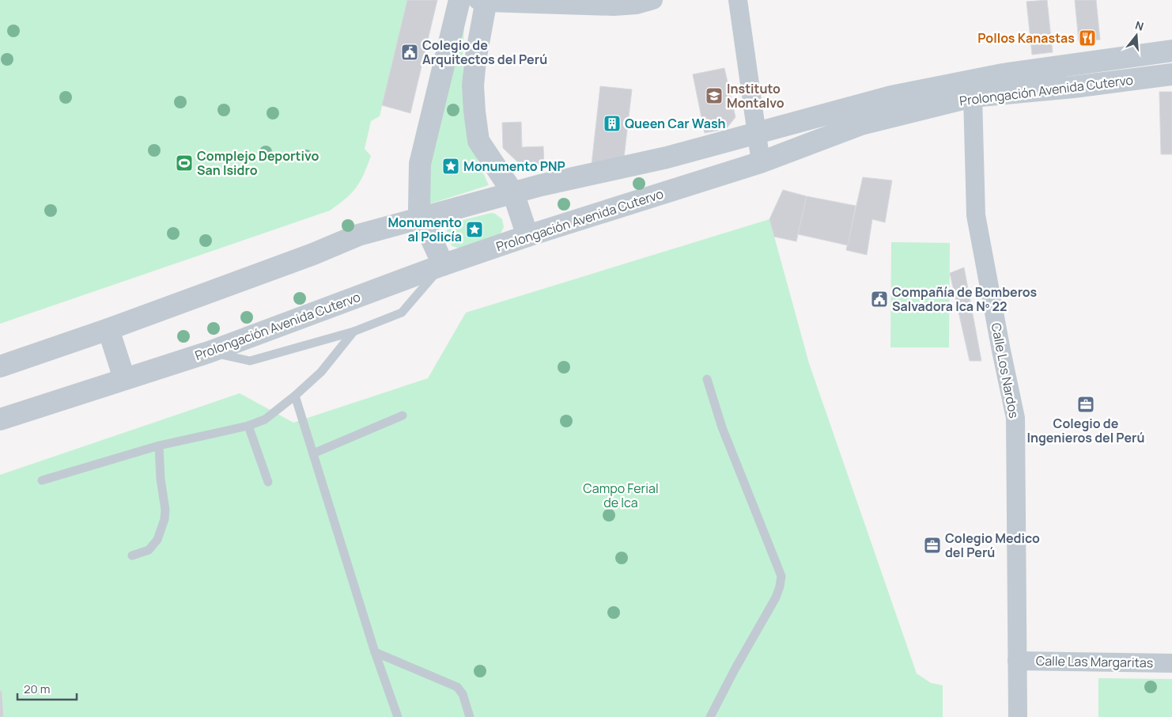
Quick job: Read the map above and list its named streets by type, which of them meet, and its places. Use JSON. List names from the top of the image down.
{
  "streets": {
    "street": ["Prolongación Avenida Cutervo", "Calle Los Nardos", "Calle Las Margaritas"]
  },
  "crossings": [
    ["Prolongación Avenida Cutervo", "Calle Los Nardos"],
    ["Calle Los Nardos", "Calle Las Margaritas"]
  ],
  "parks": ["Campo Ferial de Ica"],
  "places": {
    "restaurant": ["Pollos Kanastas"],
    "public building": ["Colegio de Arquitectos del Perú", "Compañía de Bomberos Salvadora Ica Nº 22"],
    "school or university": ["Instituto Montalvo"],
    "building": ["Queen Car Wash"],
    "sports": ["Complejo Deportivo San Isidro"],
    "place": ["Monumento PNP", "Monumento al Policía"],
    "office": ["Colegio de Ingenieros del Perú", "Colegio Medico del Perú"]
  },
  "scale_bar": "20 m",
  "north": "top"
}
